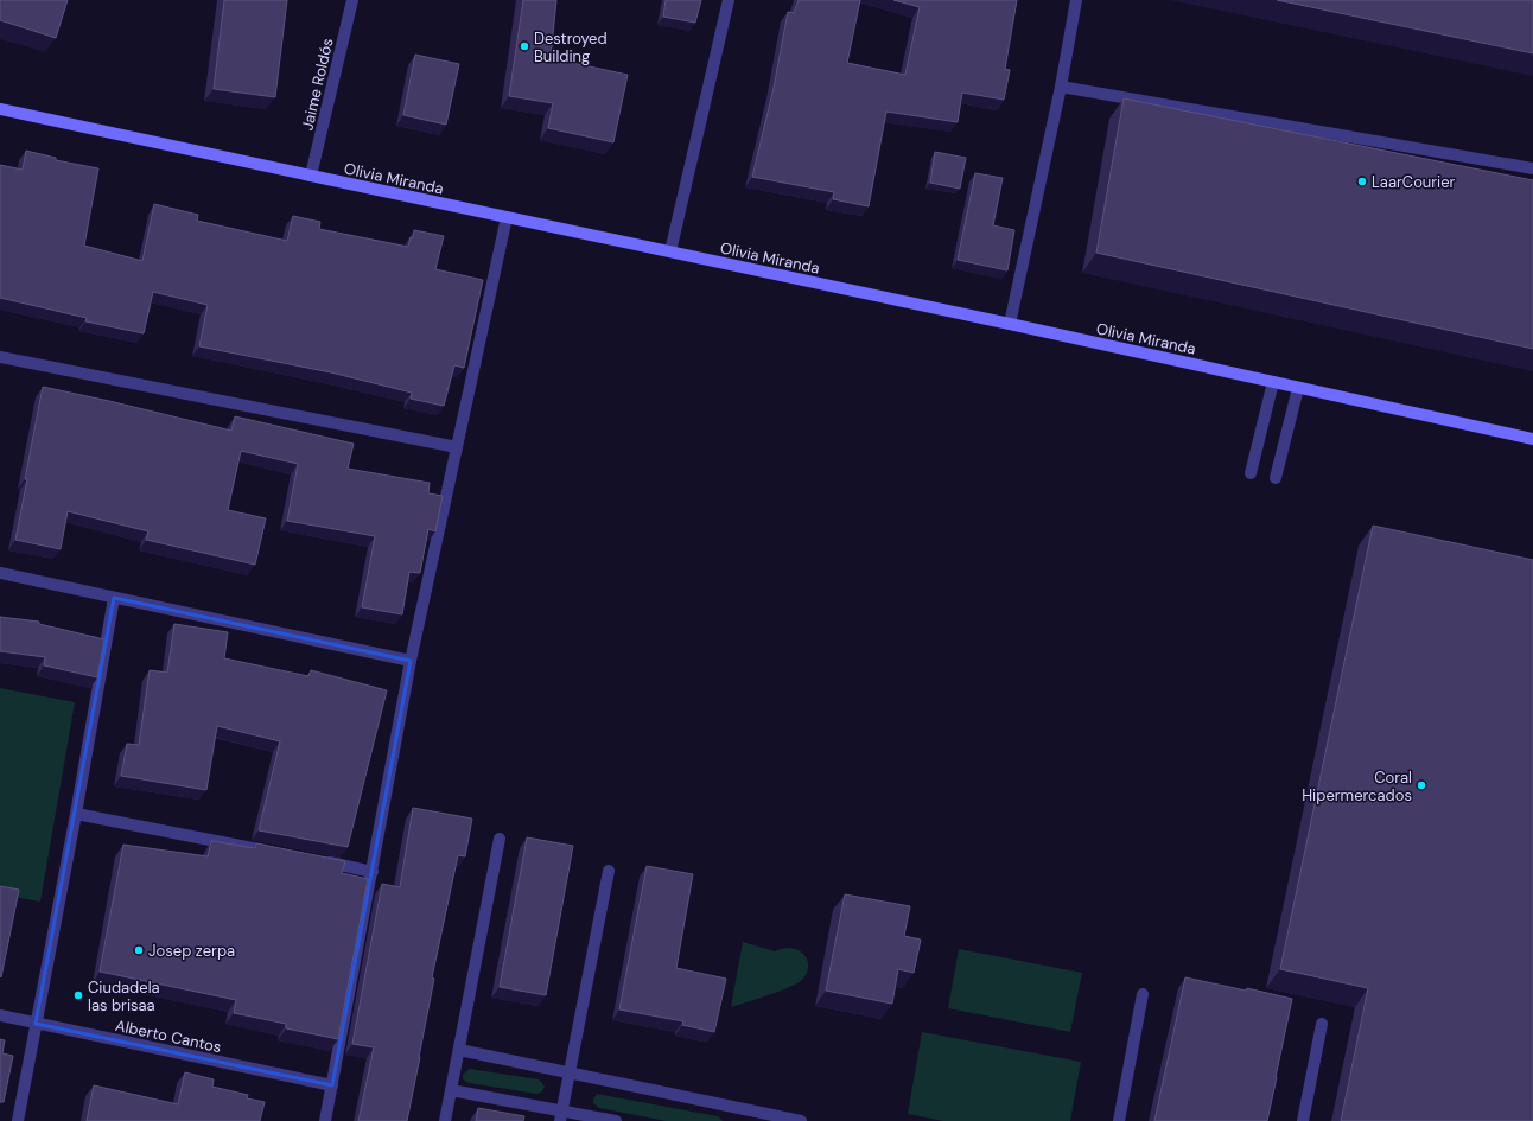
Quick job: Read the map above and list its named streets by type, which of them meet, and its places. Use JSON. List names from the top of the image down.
{
  "streets": {
    "street": ["Jaime Roldós", "Olivia Miranda", "Alberto Cantos"]
  },
  "crossings": [
    ["Jaime Roldós", "Olivia Miranda"]
  ],
  "places": [
    "Destroyed Building",
    "LaarCourier",
    "Coral Hipermercados",
    "Josep zerpa",
    "Ciudadela las brisaa"
  ]
}
